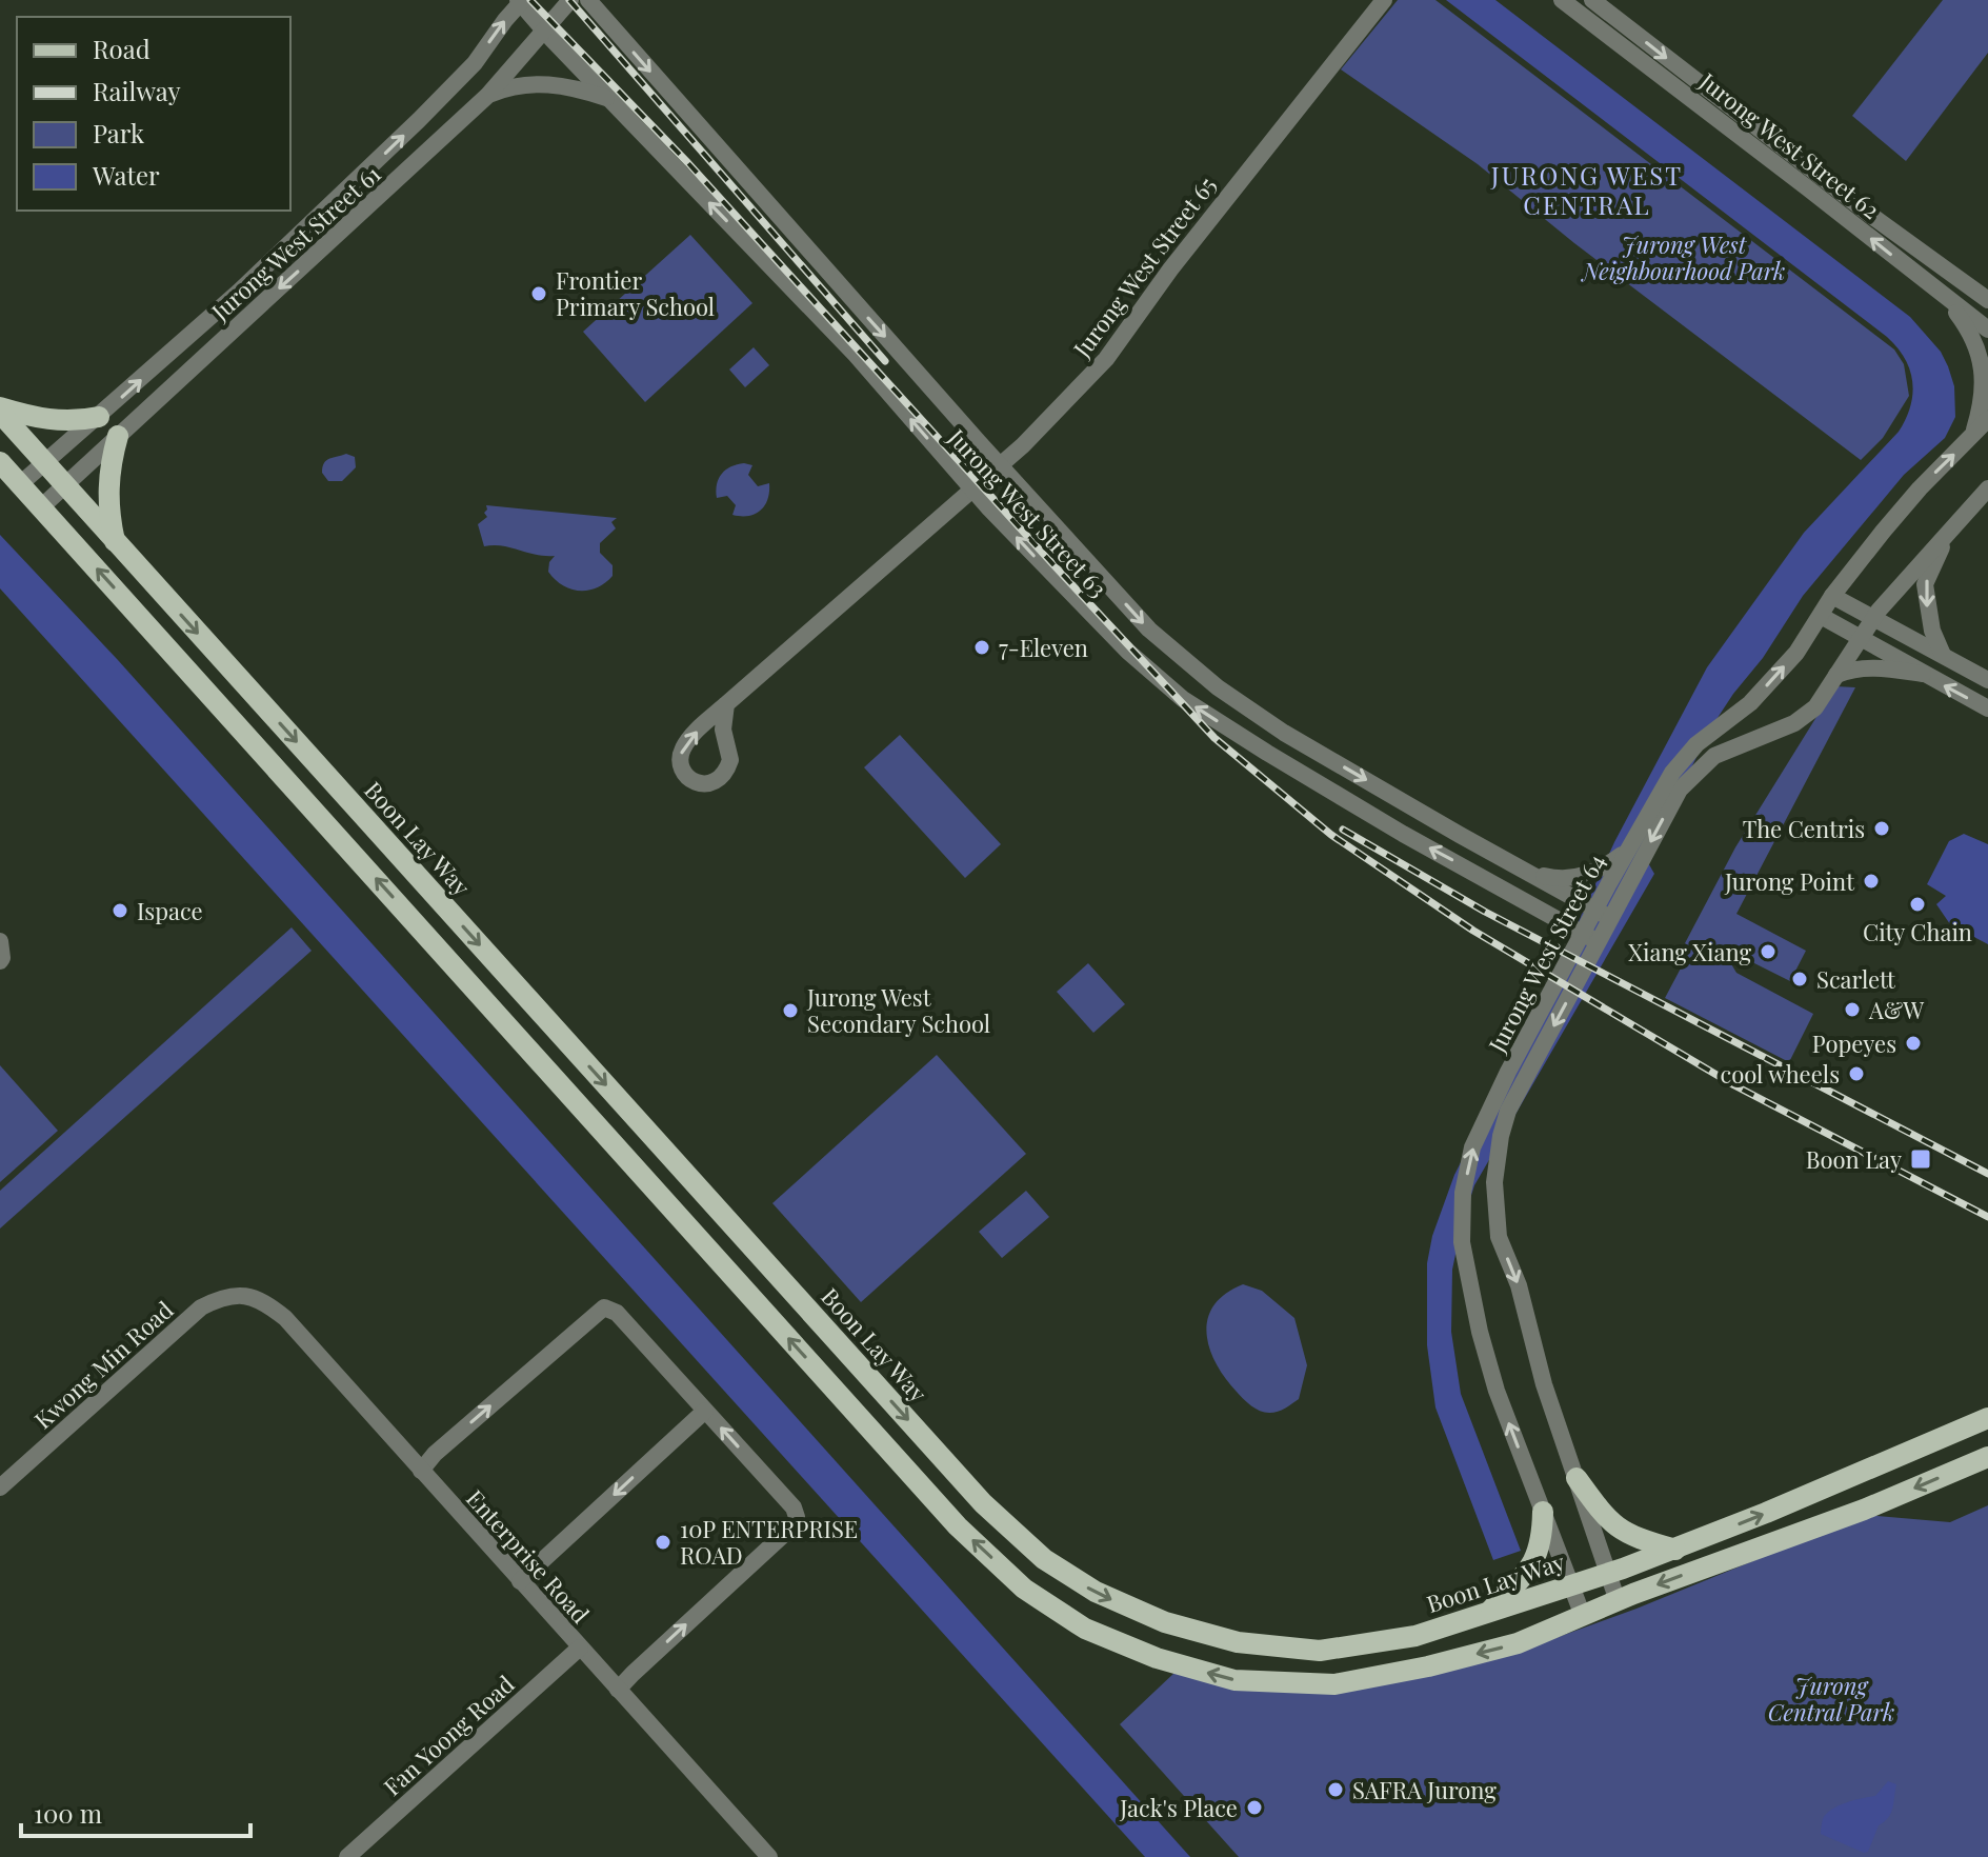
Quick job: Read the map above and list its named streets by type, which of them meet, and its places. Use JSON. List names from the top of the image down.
{
  "streets": {
    "main road": ["Boon Lay Way"],
    "street": [
      "Jurong West Street 62",
      "Jurong West Street 61",
      "Jurong West Street 65",
      "Jurong West Street 63",
      "Jurong West Street 64",
      "Kwong Min Road",
      "Enterprise Road",
      "Fan Yoong Road"
    ]
  },
  "crossings": [
    ["Jurong West Street 61", "Jurong West Street 63"],
    ["Jurong West Street 61", "Boon Lay Way"],
    ["Jurong West Street 65", "Jurong West Street 63"],
    ["Jurong West Street 63", "Jurong West Street 64"],
    ["Boon Lay Way", "Jurong West Street 64"],
    ["Kwong Min Road", "Enterprise Road"],
    ["Enterprise Road", "Fan Yoong Road"]
  ],
  "districts": ["JURONG WEST CENTRAL"],
  "parks": ["Jurong West Neighbourhood Park", "Jurong Central Park"],
  "places": {
    "other": [
      "Frontier Primary School",
      "7-Eleven",
      "The Centris",
      "Jurong Point",
      "City Chain",
      "Ispace",
      "Xiang Xiang",
      "Scarlett",
      "A&W",
      "Jurong West Secondary School",
      "Popeyes",
      "cool wheels",
      "10P ENTERPRISE ROAD",
      "SAFRA Jurong",
      "Jack's Place"
    ],
    "transit": ["Boon Lay"]
  },
  "legend": [
    "Road",
    "Railway",
    "Park",
    "Water"
  ],
  "scale_bar": "100 m"
}
